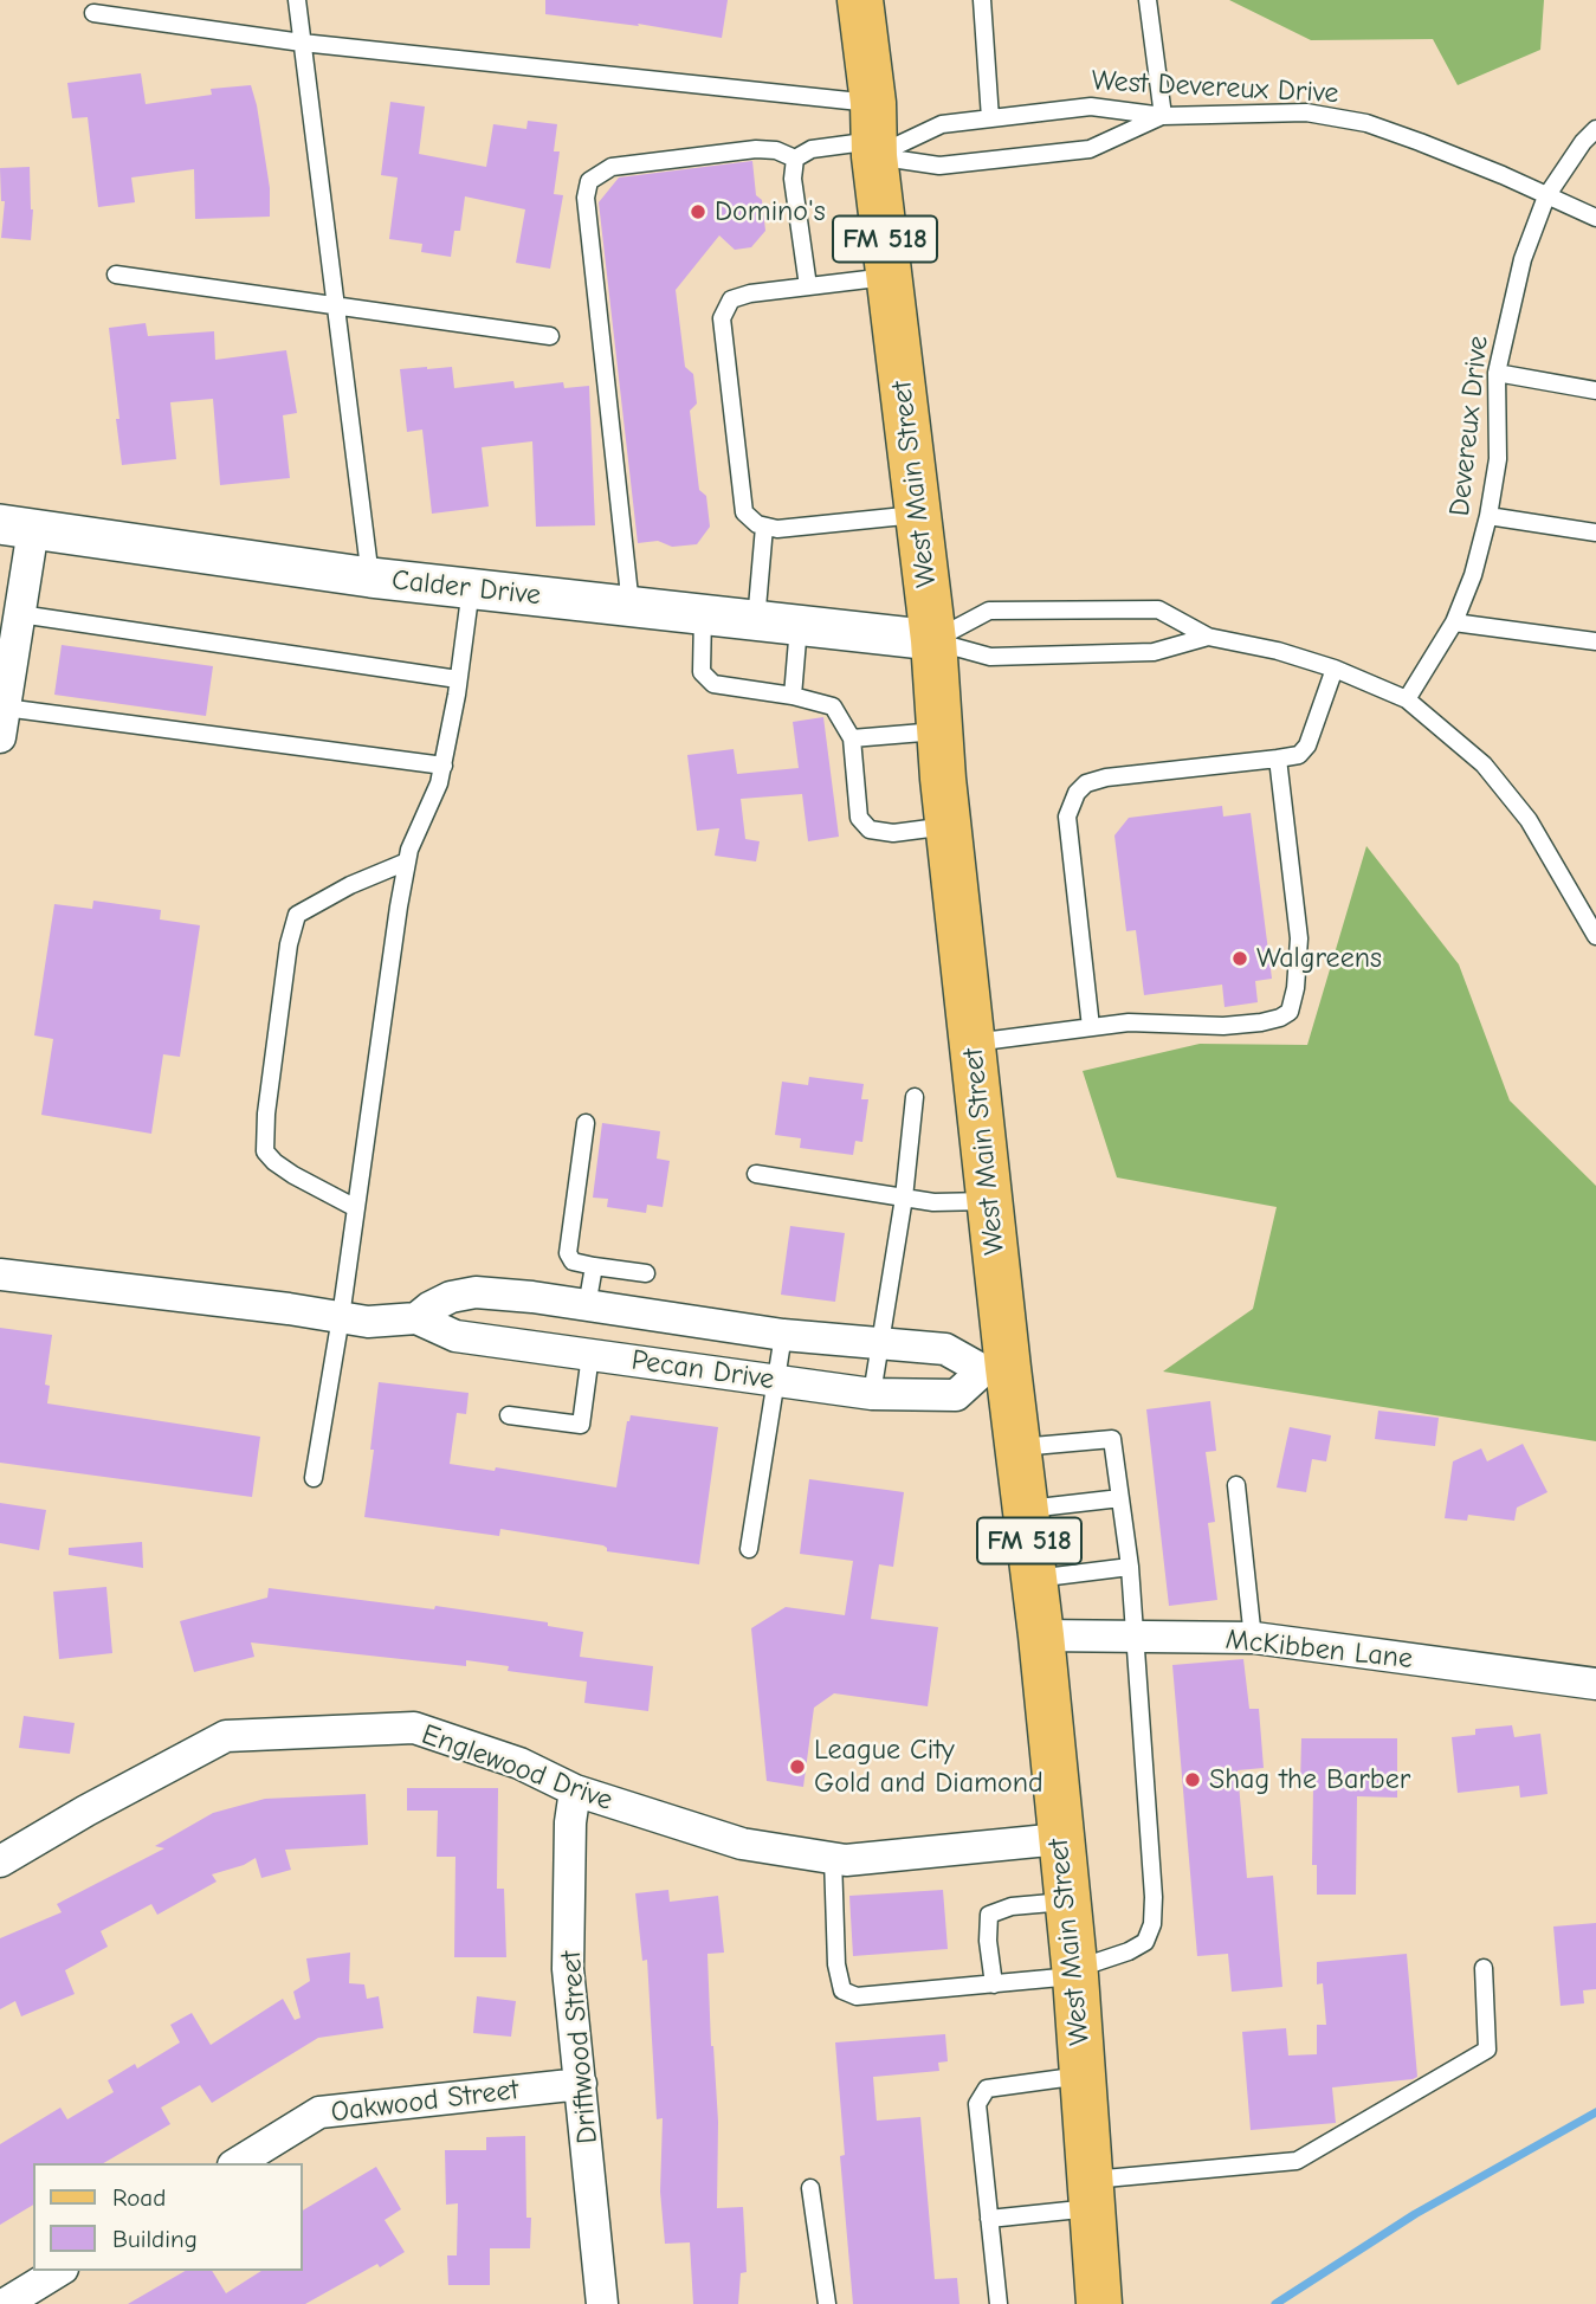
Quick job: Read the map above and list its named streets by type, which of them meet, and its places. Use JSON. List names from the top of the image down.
{
  "streets": {
    "main road": ["FM 518", "West Main Street"],
    "street": [
      "Calder Drive",
      "Pecan Drive",
      "McKibben Lane",
      "Englewood Drive",
      "Driftwood Street",
      "Oakwood Street"
    ],
    "lane": ["West Devereux Drive", "Devereux Drive"]
  },
  "crossings": [
    ["West Devereux Drive", "Devereux Drive"],
    ["West Devereux Drive", "West Main Street"],
    ["West Main Street", "Calder Drive"],
    ["West Main Street", "Pecan Drive"],
    ["West Main Street", "McKibben Lane"],
    ["West Main Street", "Englewood Drive"],
    ["Englewood Drive", "Driftwood Street"],
    ["Driftwood Street", "Oakwood Street"]
  ],
  "places": [
    "Domino's",
    "Walgreens",
    "League City Gold and Diamond",
    "Shag the Barber"
  ],
  "legend": ["Road", "Building"]
}
